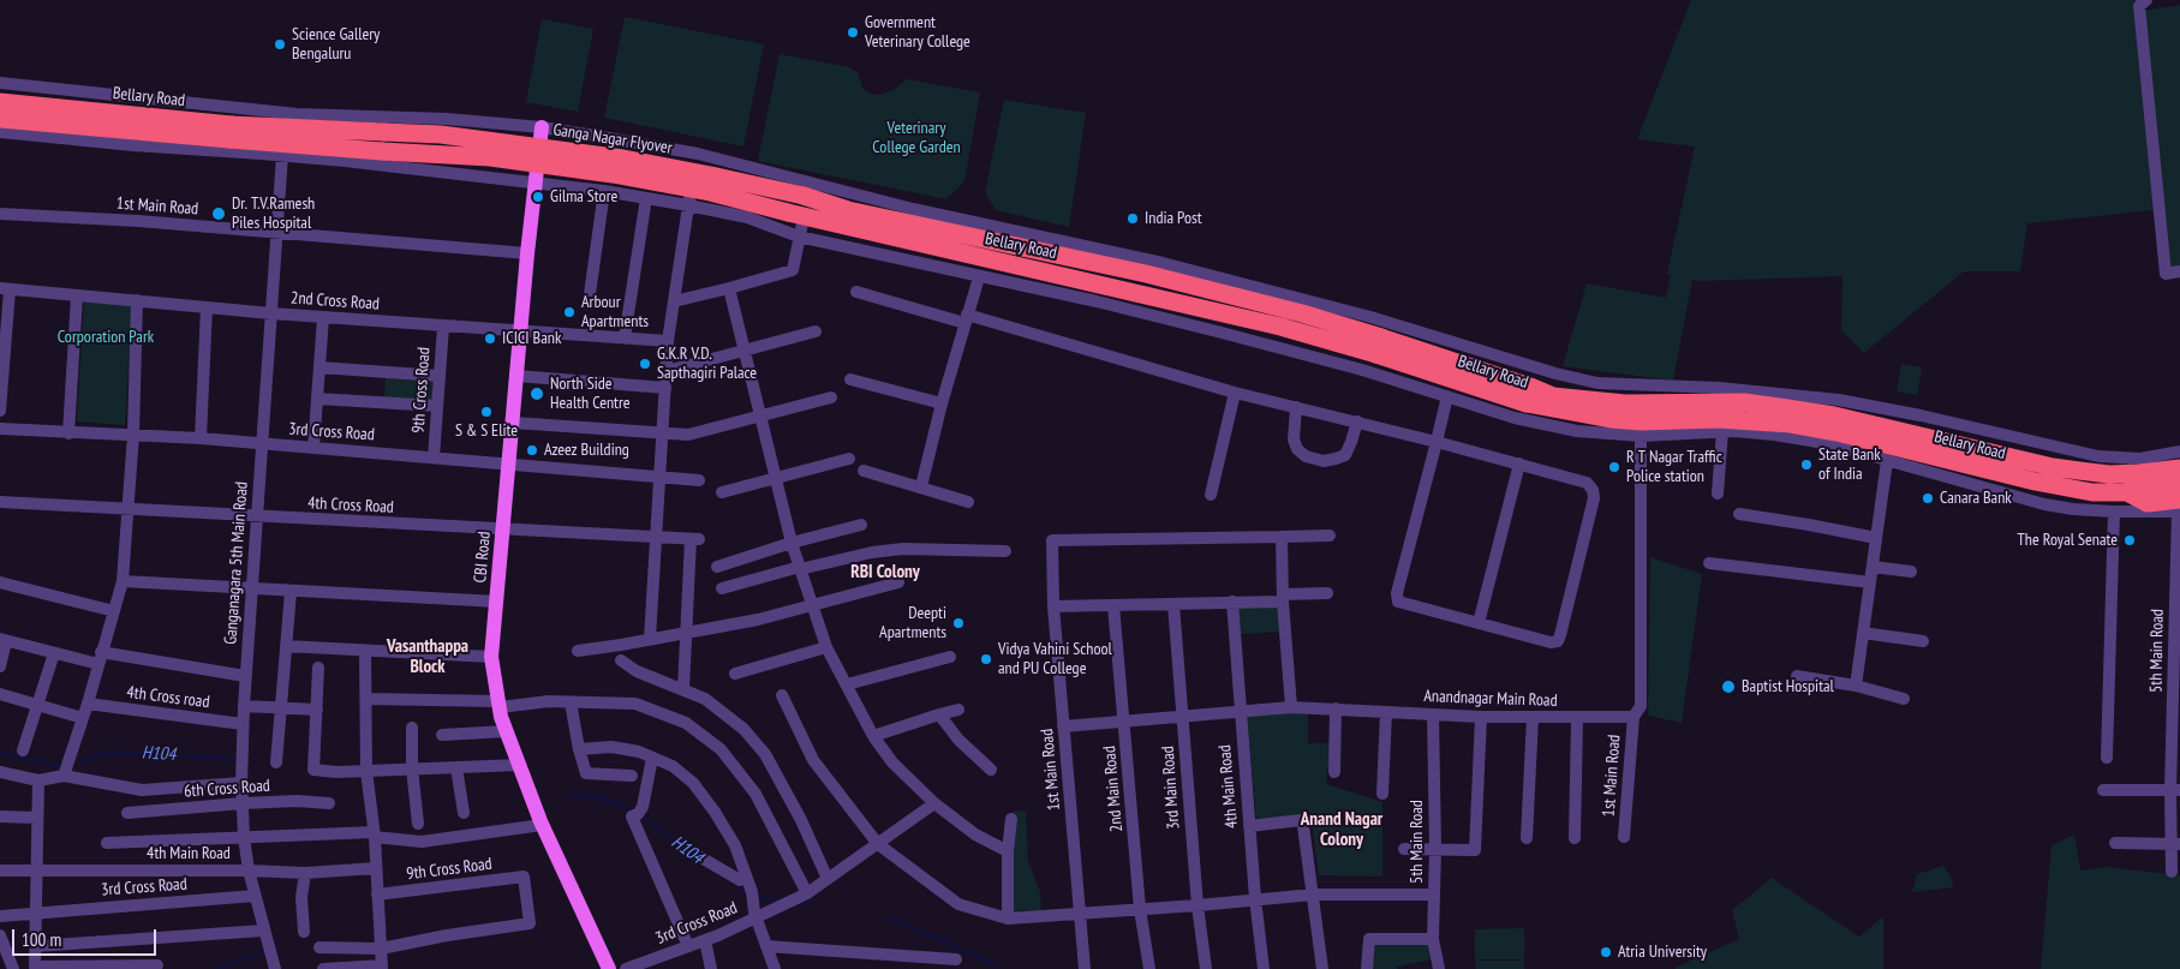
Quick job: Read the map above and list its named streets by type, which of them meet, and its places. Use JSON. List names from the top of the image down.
{
  "streets": {
    "highway": ["Bellary Road", "Ganga Nagar Flyover"],
    "main road": ["CBI Road"],
    "street": [
      "1st Main Road",
      "2nd Cross Road",
      "9th Cross Road",
      "3rd Cross Road",
      "4th Cross Road",
      "Ganganagara 5th Main Road",
      "5th Main Road",
      "4th Cross road",
      "Anandnagar Main Road",
      "4th Main Road",
      "3rd Main Road",
      "6th Cross Road",
      "2nd Main Road"
    ]
  },
  "crossings": [
    ["Bellary Road", "Ganga Nagar Flyover"],
    ["Bellary Road", "Ganganagara 5th Main Road"],
    ["Ganga Nagar Flyover", "Ganganagara 5th Main Road"],
    ["1st Main Road", "CBI Road"],
    ["1st Main Road", "Ganganagara 5th Main Road"],
    ["1st Main Road", "Anandnagar Main Road"],
    ["2nd Cross Road", "9th Cross Road"],
    ["2nd Cross Road", "CBI Road"],
    ["2nd Cross Road", "Ganganagara 5th Main Road"],
    ["9th Cross Road", "3rd Cross Road"],
    ["3rd Cross Road", "CBI Road"],
    ["3rd Cross Road", "Ganganagara 5th Main Road"],
    ["4th Cross Road", "CBI Road"],
    ["4th Cross Road", "Ganganagara 5th Main Road"],
    ["Ganganagara 5th Main Road", "4th Cross road"],
    ["Ganganagara 5th Main Road", "4th Main Road"],
    ["Ganganagara 5th Main Road", "6th Cross Road"],
    ["5th Main Road", "Anandnagar Main Road"],
    ["Anandnagar Main Road", "4th Main Road"],
    ["Anandnagar Main Road", "3rd Main Road"],
    ["Anandnagar Main Road", "2nd Main Road"]
  ],
  "districts": ["RBI Colony", "Vasanthappa Block", "Anand Nagar Colony"],
  "water": ["H104"],
  "parks": ["Veterinary College Garden", "Corporation Park"],
  "places": [
    "Government Veterinary College",
    "Science Gallery Bengaluru",
    "Gilma Store",
    "Dr. T.V.Ramesh Piles Hospital",
    "India Post",
    "Arbour Apartments",
    "ICICI Bank",
    "G.K.R V.D. Sapthagiri Palace",
    "North Side Health Centre",
    "S & S Elite",
    "Azeez Building",
    "State Bank of India",
    "R T Nagar Traffic Police station",
    "Canara Bank",
    "The Royal Senate",
    "Deepti Apartments",
    "Vidya Vahini School and PU College",
    "Baptist Hospital",
    "Atria University"
  ],
  "scale_bar": "100 m"
}
